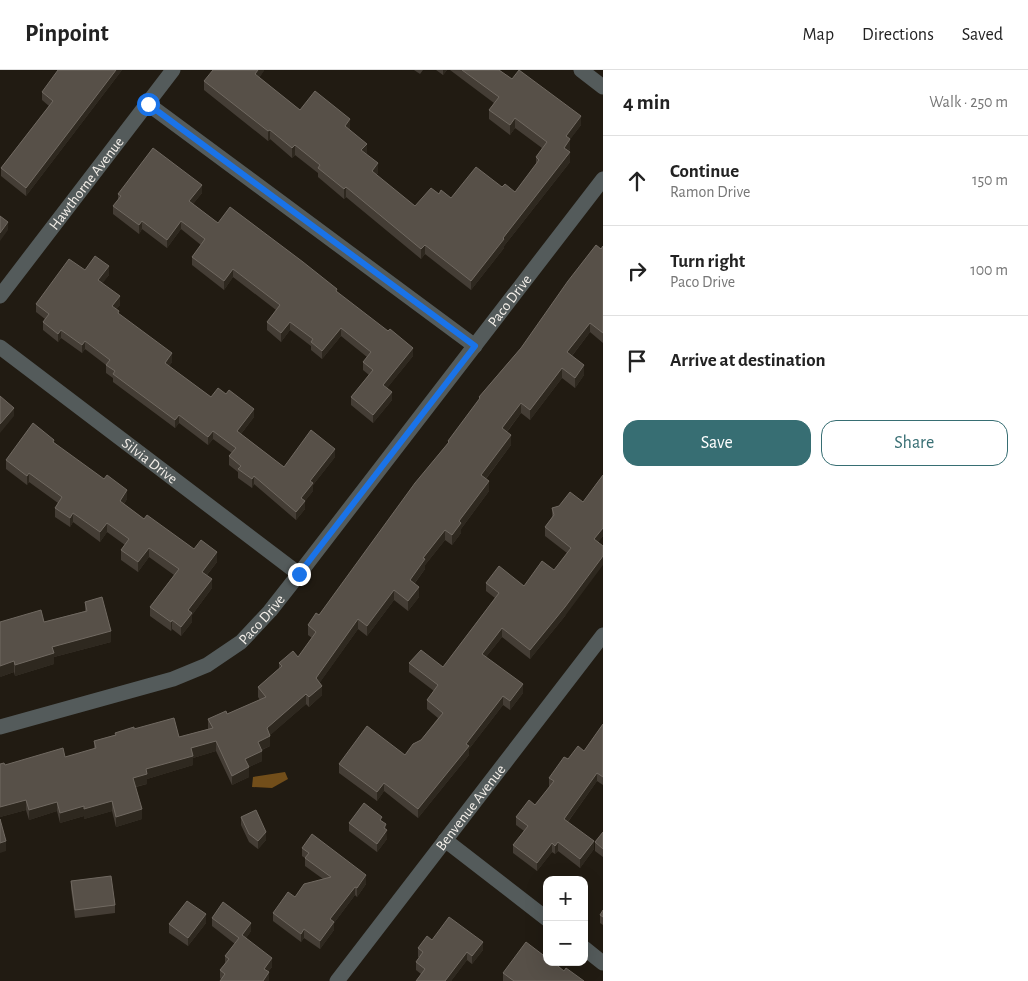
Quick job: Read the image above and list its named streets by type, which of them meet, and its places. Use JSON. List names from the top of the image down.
{
  "streets": {
    "street": [
      "Hawthorne Avenue",
      "Paco Drive",
      "Silvia Drive",
      "Benvenue Avenue"
    ]
  },
  "crossings": [
    ["Paco Drive", "Silvia Drive"]
  ],
  "page": {
    "header": "Pinpoint",
    "nav": ["Map", "Directions", "Saved"],
    "heading": ["4 min", "Walk · 250 m"],
    "list": [
      ["Continue", "Ramon Drive", "150 m"],
      ["Turn right", "Paco Drive", "100 m"],
      "Arrive at destination"
    ],
    "buttons": ["Save", "Share"],
    "map_buttons": ["+", "−"]
  }
}
